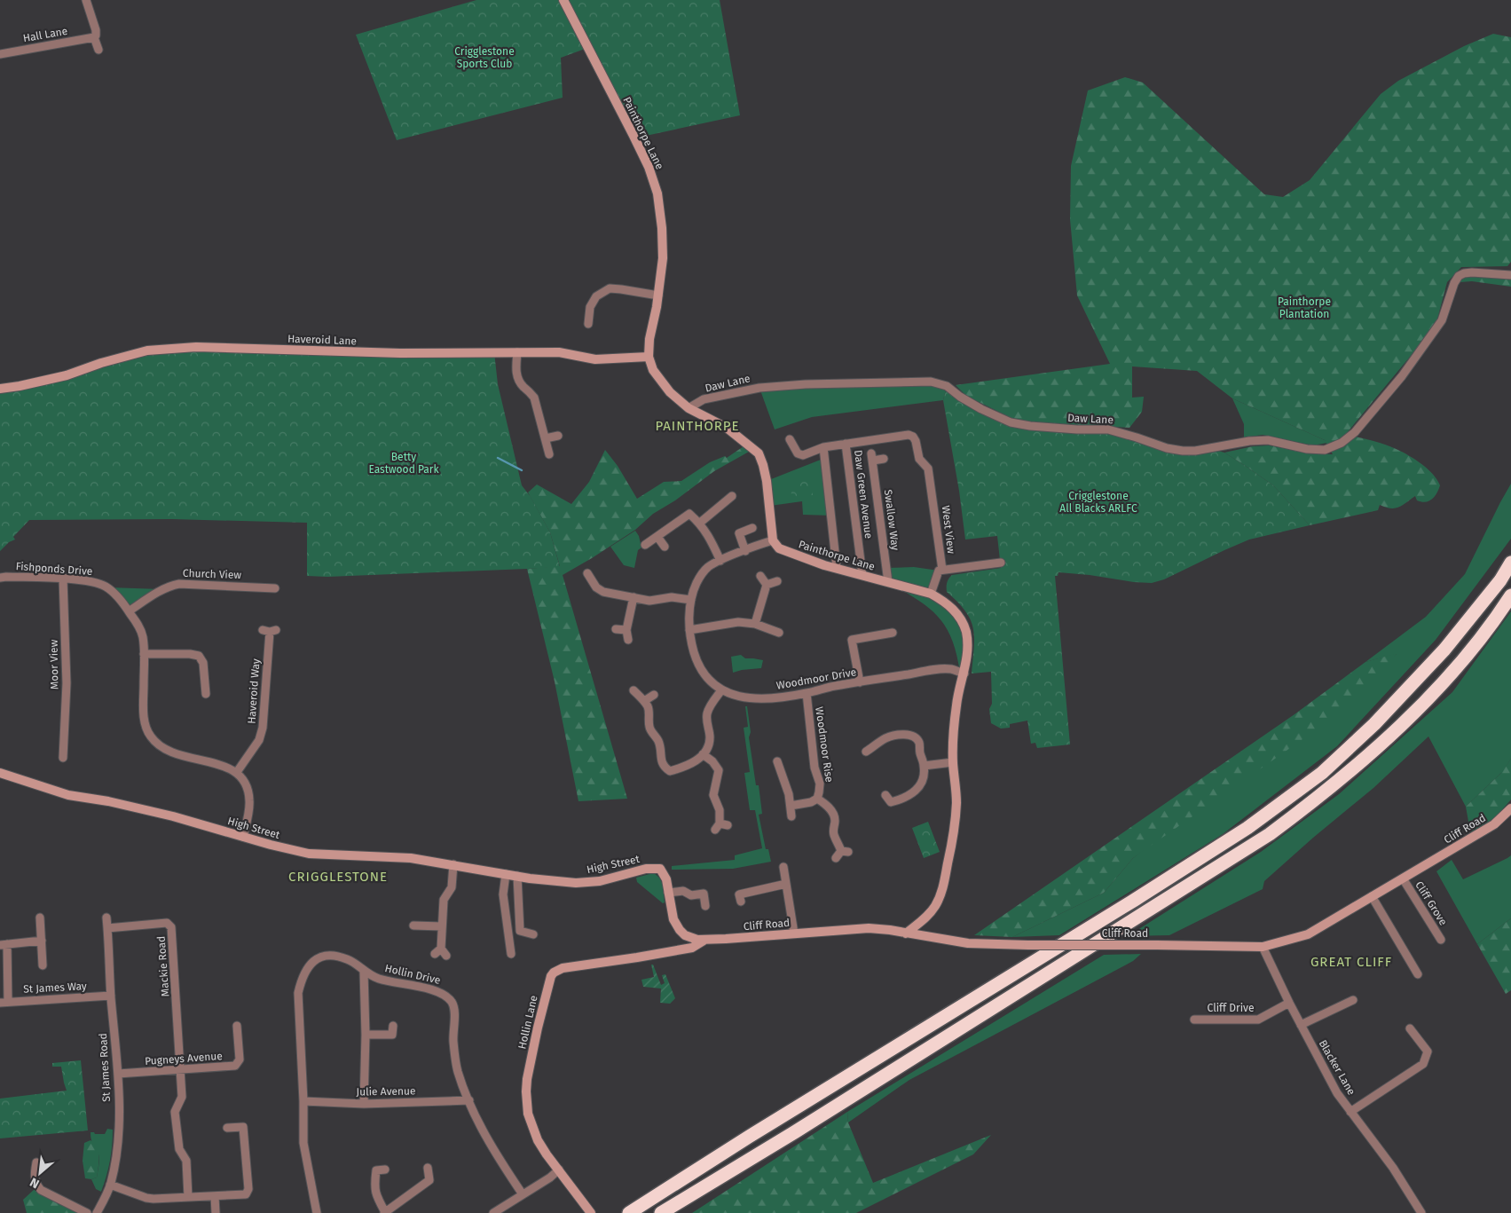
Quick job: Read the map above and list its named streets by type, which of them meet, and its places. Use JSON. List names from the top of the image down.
{
  "streets": {
    "street": [
      "Hall Lane",
      "Painthorpe Lane",
      "Haveroid Lane",
      "Daw Lane",
      "Daw Green Avenue",
      "Swallow Way",
      "West View",
      "Fishponds Drive",
      "Church View",
      "Moor View",
      "Woodmoor Drive",
      "Haveroid Way",
      "Woodmoor Rise",
      "High Street",
      "Cliff Road",
      "Cliff Grove",
      "Mackie Road",
      "Hollin Drive",
      "St James Way",
      "Cliff Drive",
      "Hollin Lane",
      "Pugneys Avenue",
      "St James Road",
      "Blacker Lane",
      "Julie Avenue"
    ]
  },
  "crossings": [
    ["Painthorpe Lane", "Haveroid Lane"],
    ["Painthorpe Lane", "Daw Lane"],
    ["Painthorpe Lane", "Daw Green Avenue"],
    ["Painthorpe Lane", "Swallow Way"],
    ["Painthorpe Lane", "Woodmoor Drive"],
    ["Painthorpe Lane", "Cliff Road"],
    ["Daw Green Avenue", "West View"],
    ["Fishponds Drive", "Church View"],
    ["Fishponds Drive", "Moor View"],
    ["Fishponds Drive", "Haveroid Way"],
    ["Woodmoor Drive", "Woodmoor Rise"],
    ["High Street", "Cliff Road"],
    ["High Street", "Hollin Lane"],
    ["Cliff Road", "Cliff Grove"],
    ["Cliff Road", "Hollin Lane"],
    ["Cliff Road", "Blacker Lane"],
    ["Mackie Road", "Pugneys Avenue"],
    ["Mackie Road", "St James Road"],
    ["Hollin Drive", "Julie Avenue"],
    ["St James Way", "St James Road"],
    ["Cliff Drive", "Blacker Lane"],
    ["Pugneys Avenue", "St James Road"]
  ],
  "districts": ["PAINTHORPE", "CRIGGLESTONE", "GREAT CLIFF"],
  "parks": [
    "Crigglestone Sports Club",
    "Painthorpe Plantation",
    "Betty Eastwood Park",
    "Crigglestone All Blacks ARLFC"
  ],
  "north": "bottom left"
}
